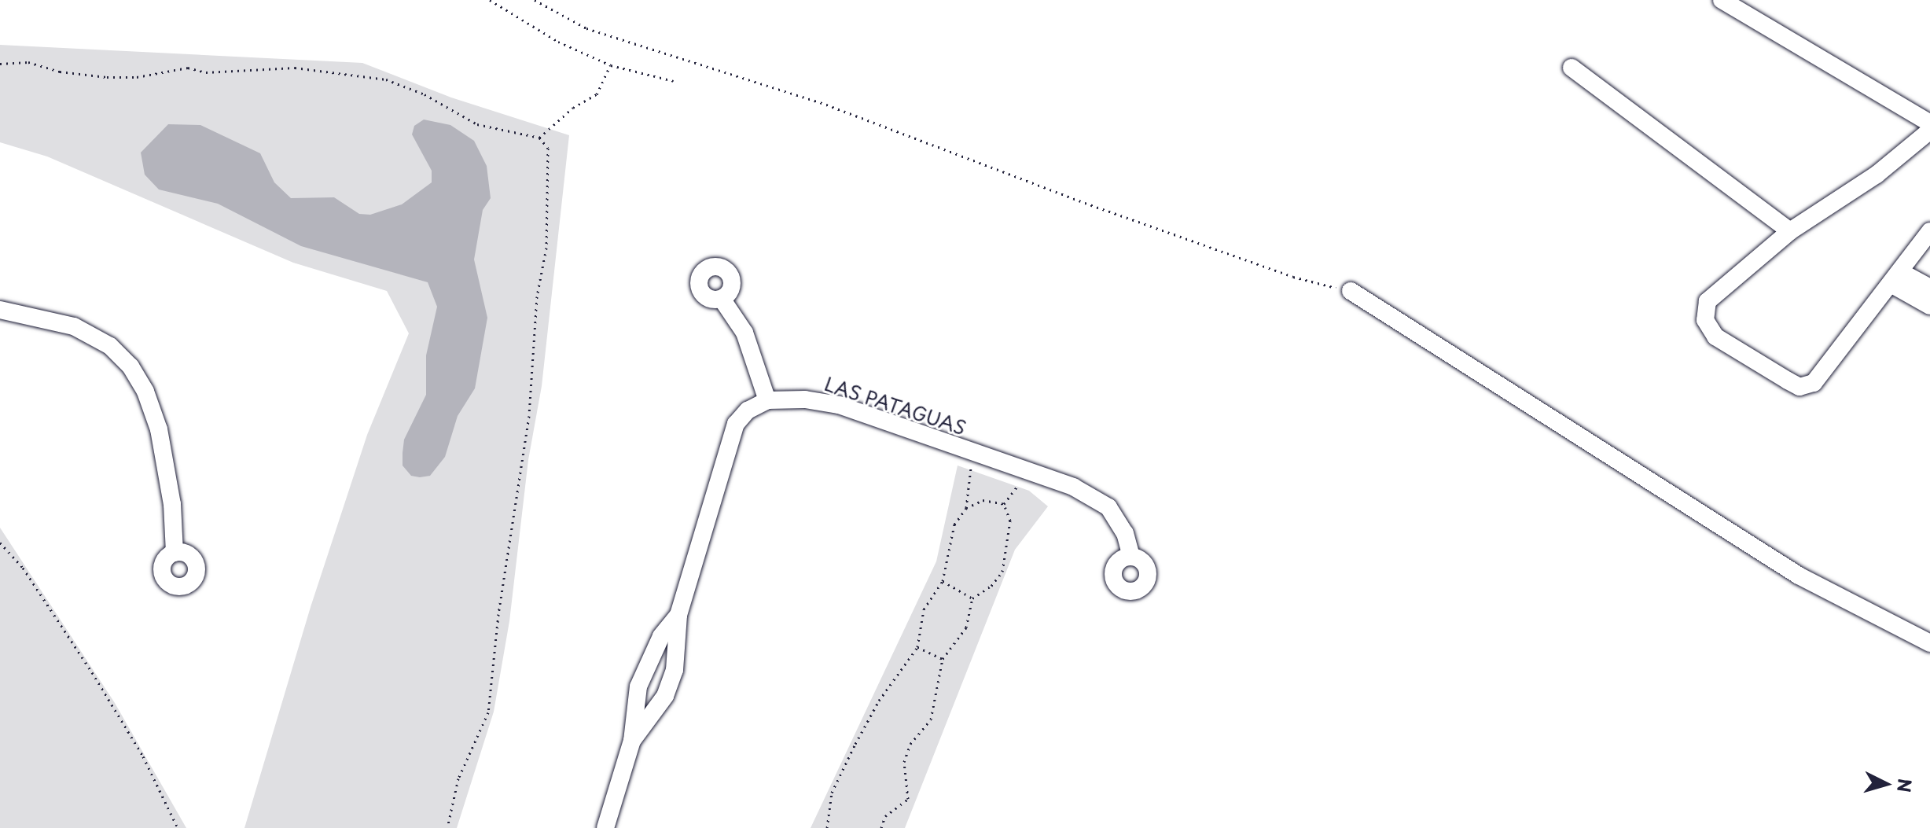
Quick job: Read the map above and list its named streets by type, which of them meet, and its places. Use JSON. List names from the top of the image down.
{
  "streets": {
    "street": ["LAS PATAGUAS"]
  },
  "north": "right"
}
